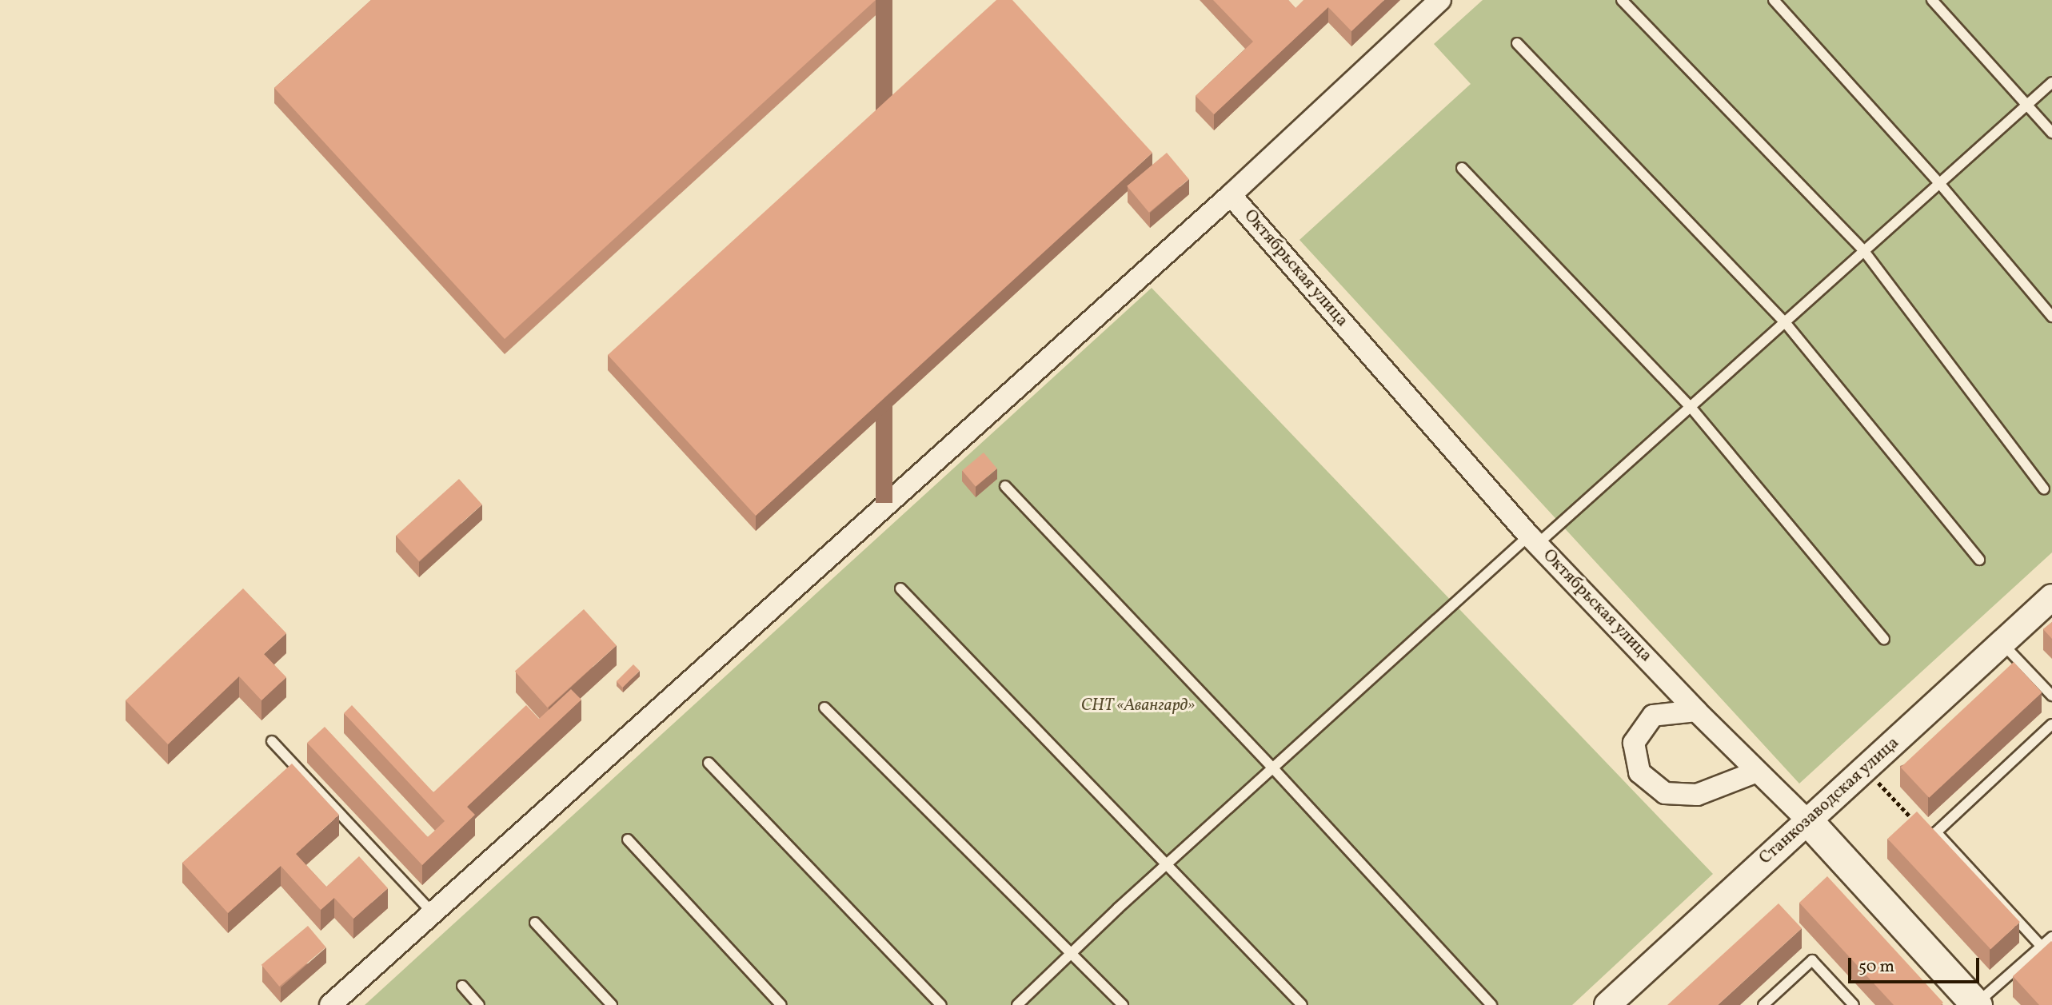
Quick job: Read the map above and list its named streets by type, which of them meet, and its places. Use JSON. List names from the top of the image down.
{
  "streets": {
    "main road": ["Октябрьская улица"],
    "street": ["Станкозаводская улица"]
  },
  "crossings": [
    ["Октябрьская улица", "Станкозаводская улица"]
  ],
  "parks": ["СНТ «Авангард»"],
  "scale_bar": "50 m"
}
